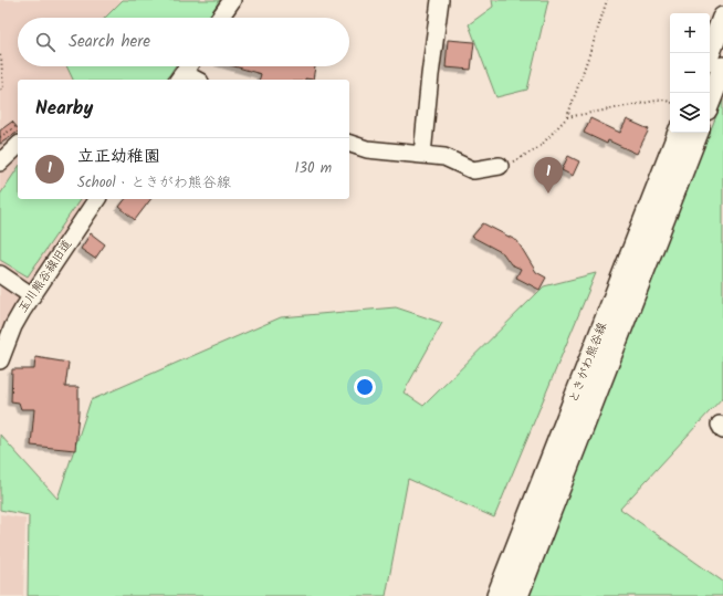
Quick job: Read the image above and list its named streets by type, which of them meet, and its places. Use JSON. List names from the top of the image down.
{
  "streets": {
    "main road": ["ときがわ熊谷線"],
    "street": ["玉川熊谷線旧道"]
  },
  "page": {
    "map_buttons": ["+", "−"],
    "search": "Search here",
    "heading": "Nearby",
    "list": [
      {
        "mark": "1",
        "name": "立正幼稚園",
        "note": "School · ときがわ熊谷線",
        "value": "130 m"
      }
    ],
    "pins": "1"
  }
}
